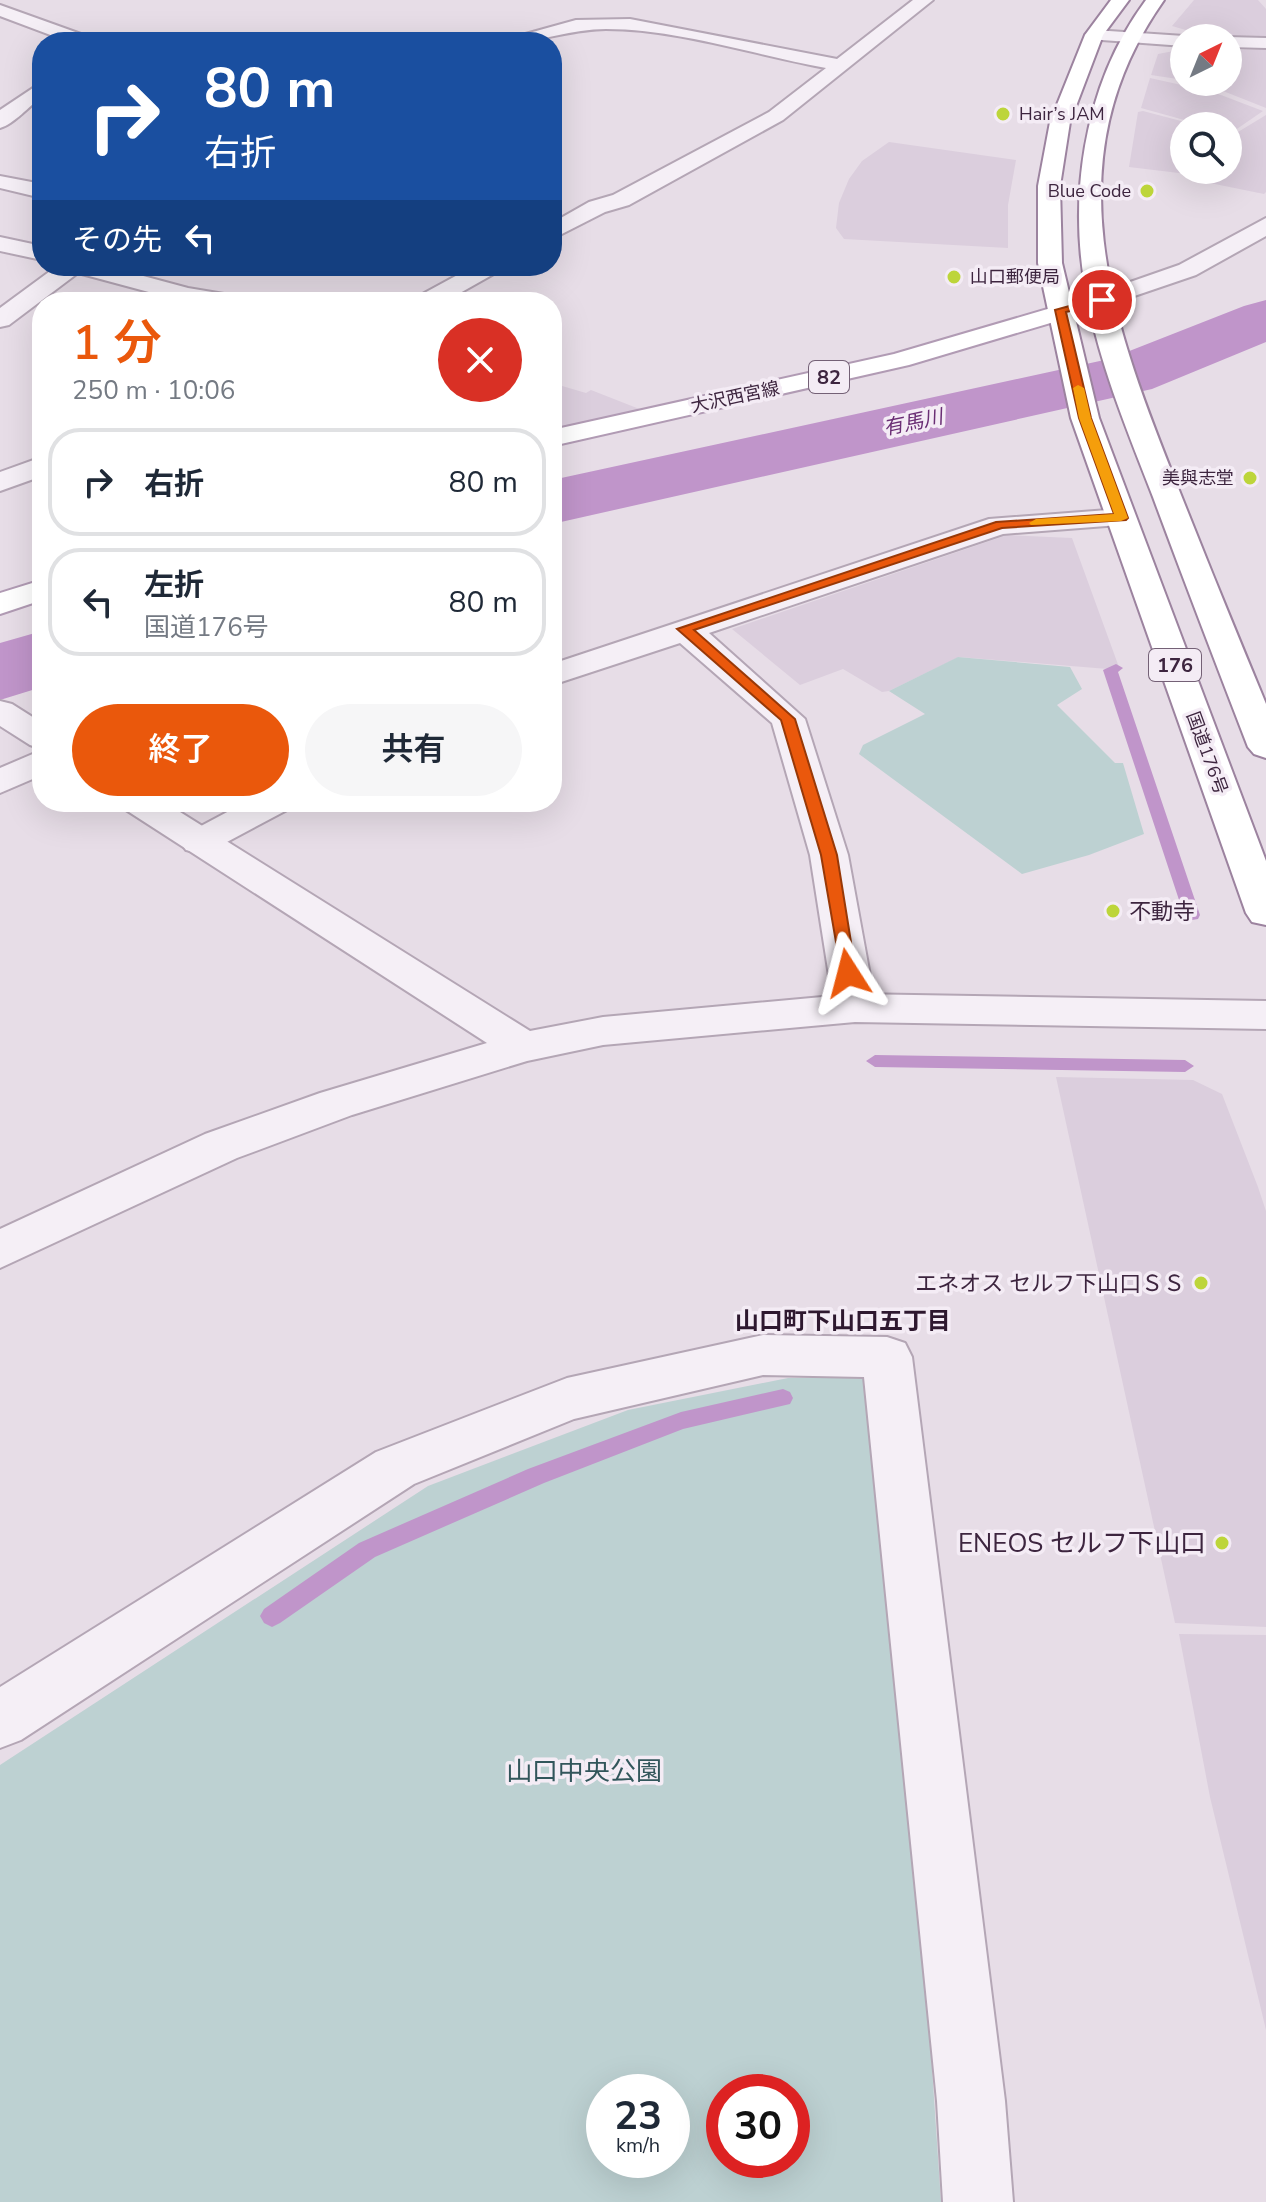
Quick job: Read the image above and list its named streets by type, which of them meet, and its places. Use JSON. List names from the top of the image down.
{
  "streets": {
    "main road": [
      "82",
      "大沢西宮線",
      "176",
      "国道176号"
    ]
  },
  "crossings": [
    ["大沢西宮線", "176"],
    ["大沢西宮線", "国道176号"]
  ],
  "districts": ["山口町下山口五丁目"],
  "water": ["有馬川"],
  "parks": ["山口中央公園"],
  "places": [
    "Hair’s JAM",
    "Blue Code",
    "山口郵便局",
    "美與志堂",
    "不動寺",
    "エネオス セルフ下山口ＳＳ",
    "ENEOS セルフ下山口"
  ],
  "north": "top right",
  "page": {
    "turn": ["80 m", "右折"],
    "then": "その先",
    "heading": ["1 分", "250 m · 10:06"],
    "list": [
      {
        "name": "右折",
        "value": "80 m"
      },
      {
        "name": "左折",
        "note": "国道176号",
        "value": "80 m"
      }
    ],
    "buttons": ["終了", "共有"],
    "speed": "23 km/h",
    "limit": "30"
  }
}
